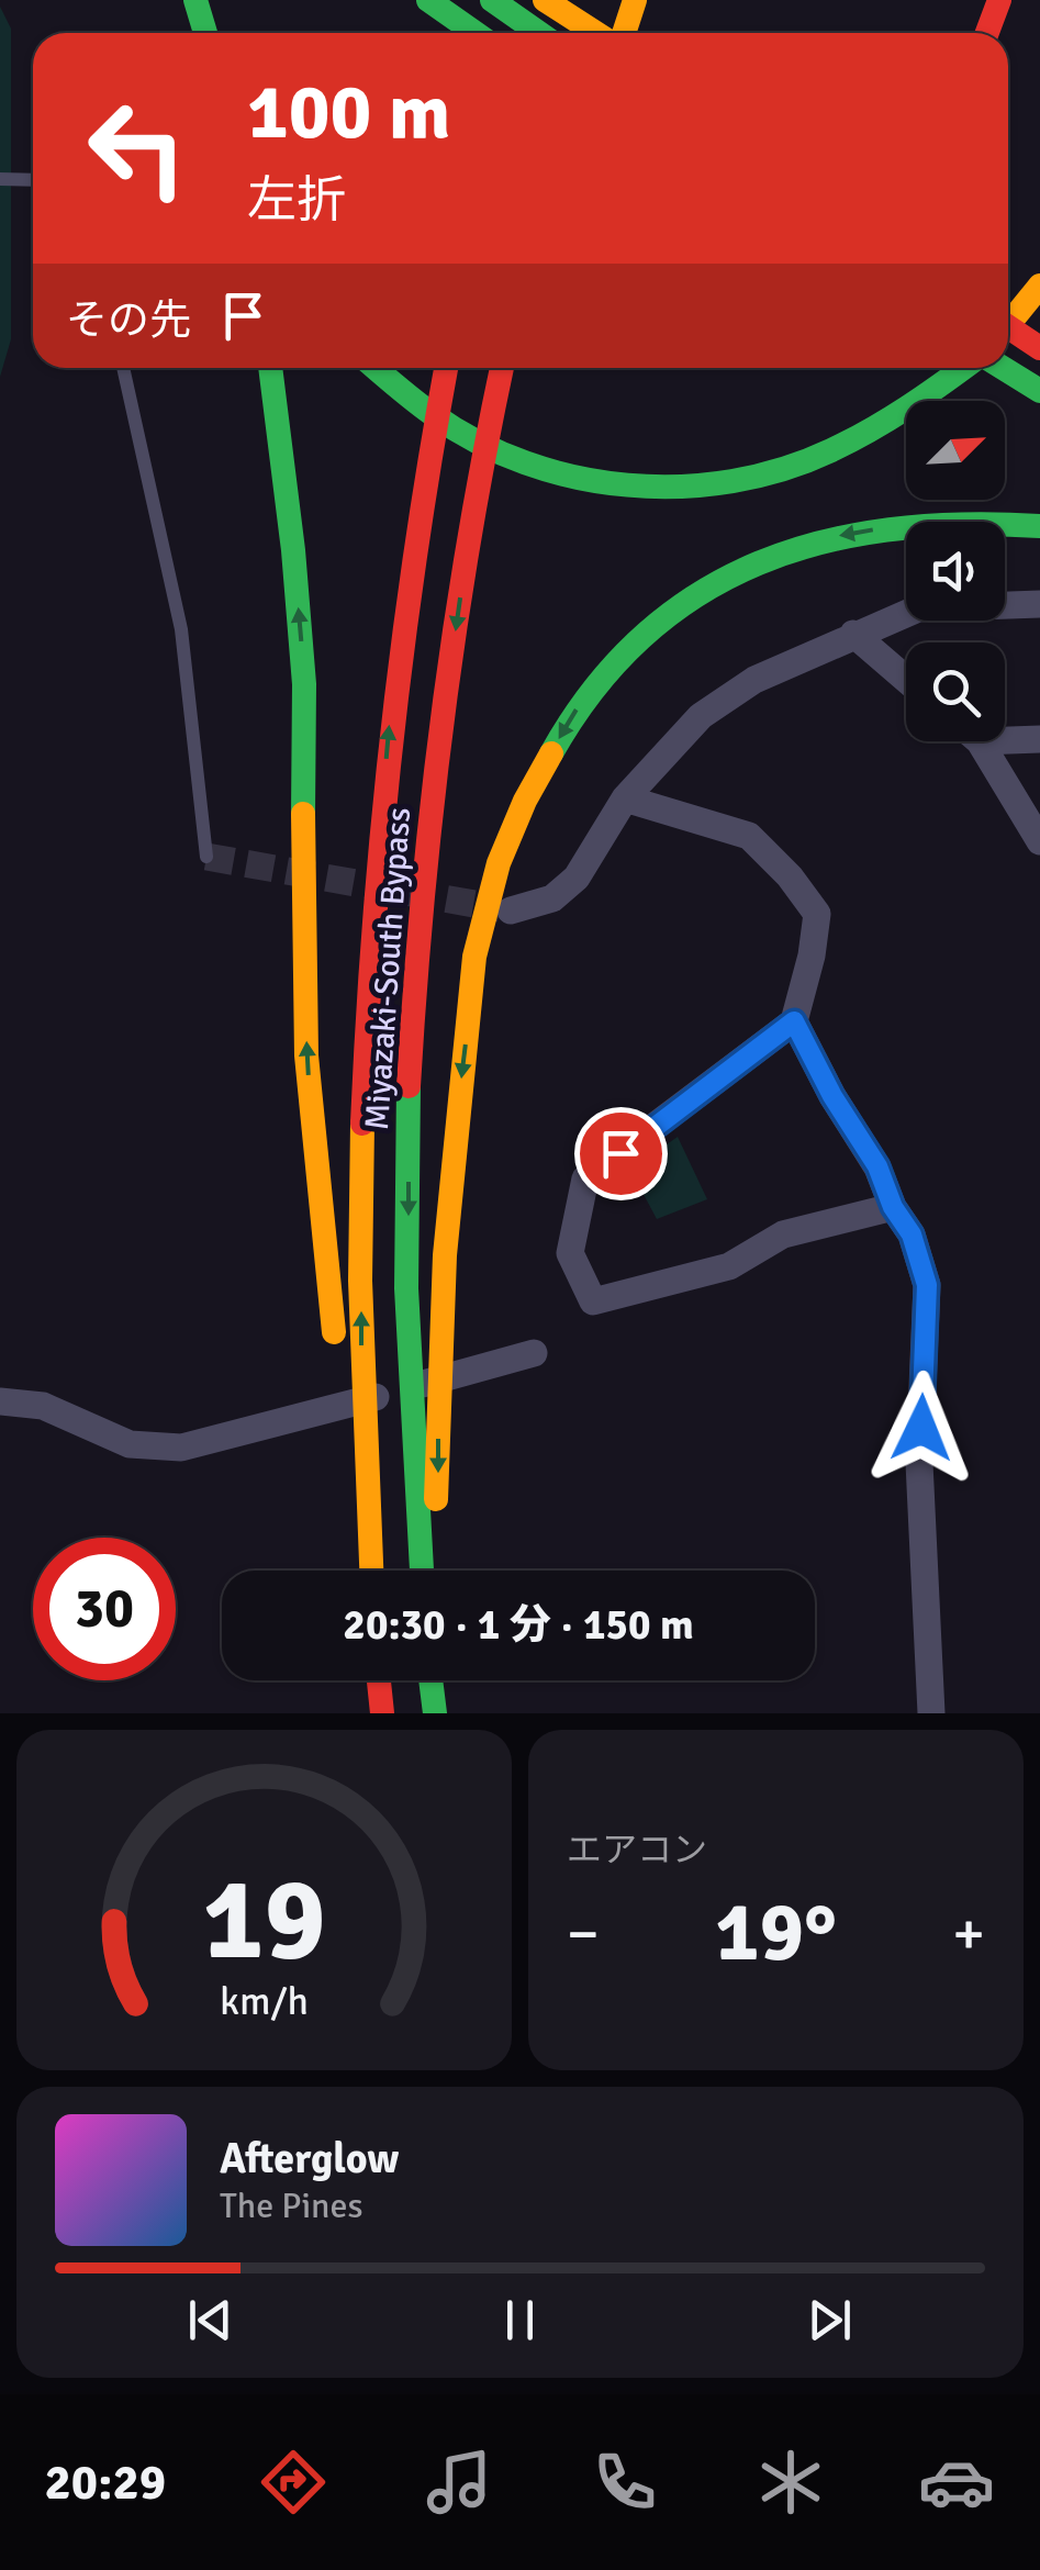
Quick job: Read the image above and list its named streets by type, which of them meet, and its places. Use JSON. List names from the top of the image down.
{
  "streets": {
    "main road": ["Miyazaki-South Bypass"]
  },
  "north": "top right",
  "page": {
    "turn": ["100 m", "左折"],
    "then": "その先",
    "limit": "30",
    "trip": "20:30 · 1 分 · 150 m",
    "tile": "エアコン",
    "heat": ["−", "19°", "+"],
    "song": ["Afterglow", "The Pines"],
    "tabs": "20:29",
    "gauge": ["19", "km/h"]
  }
}
